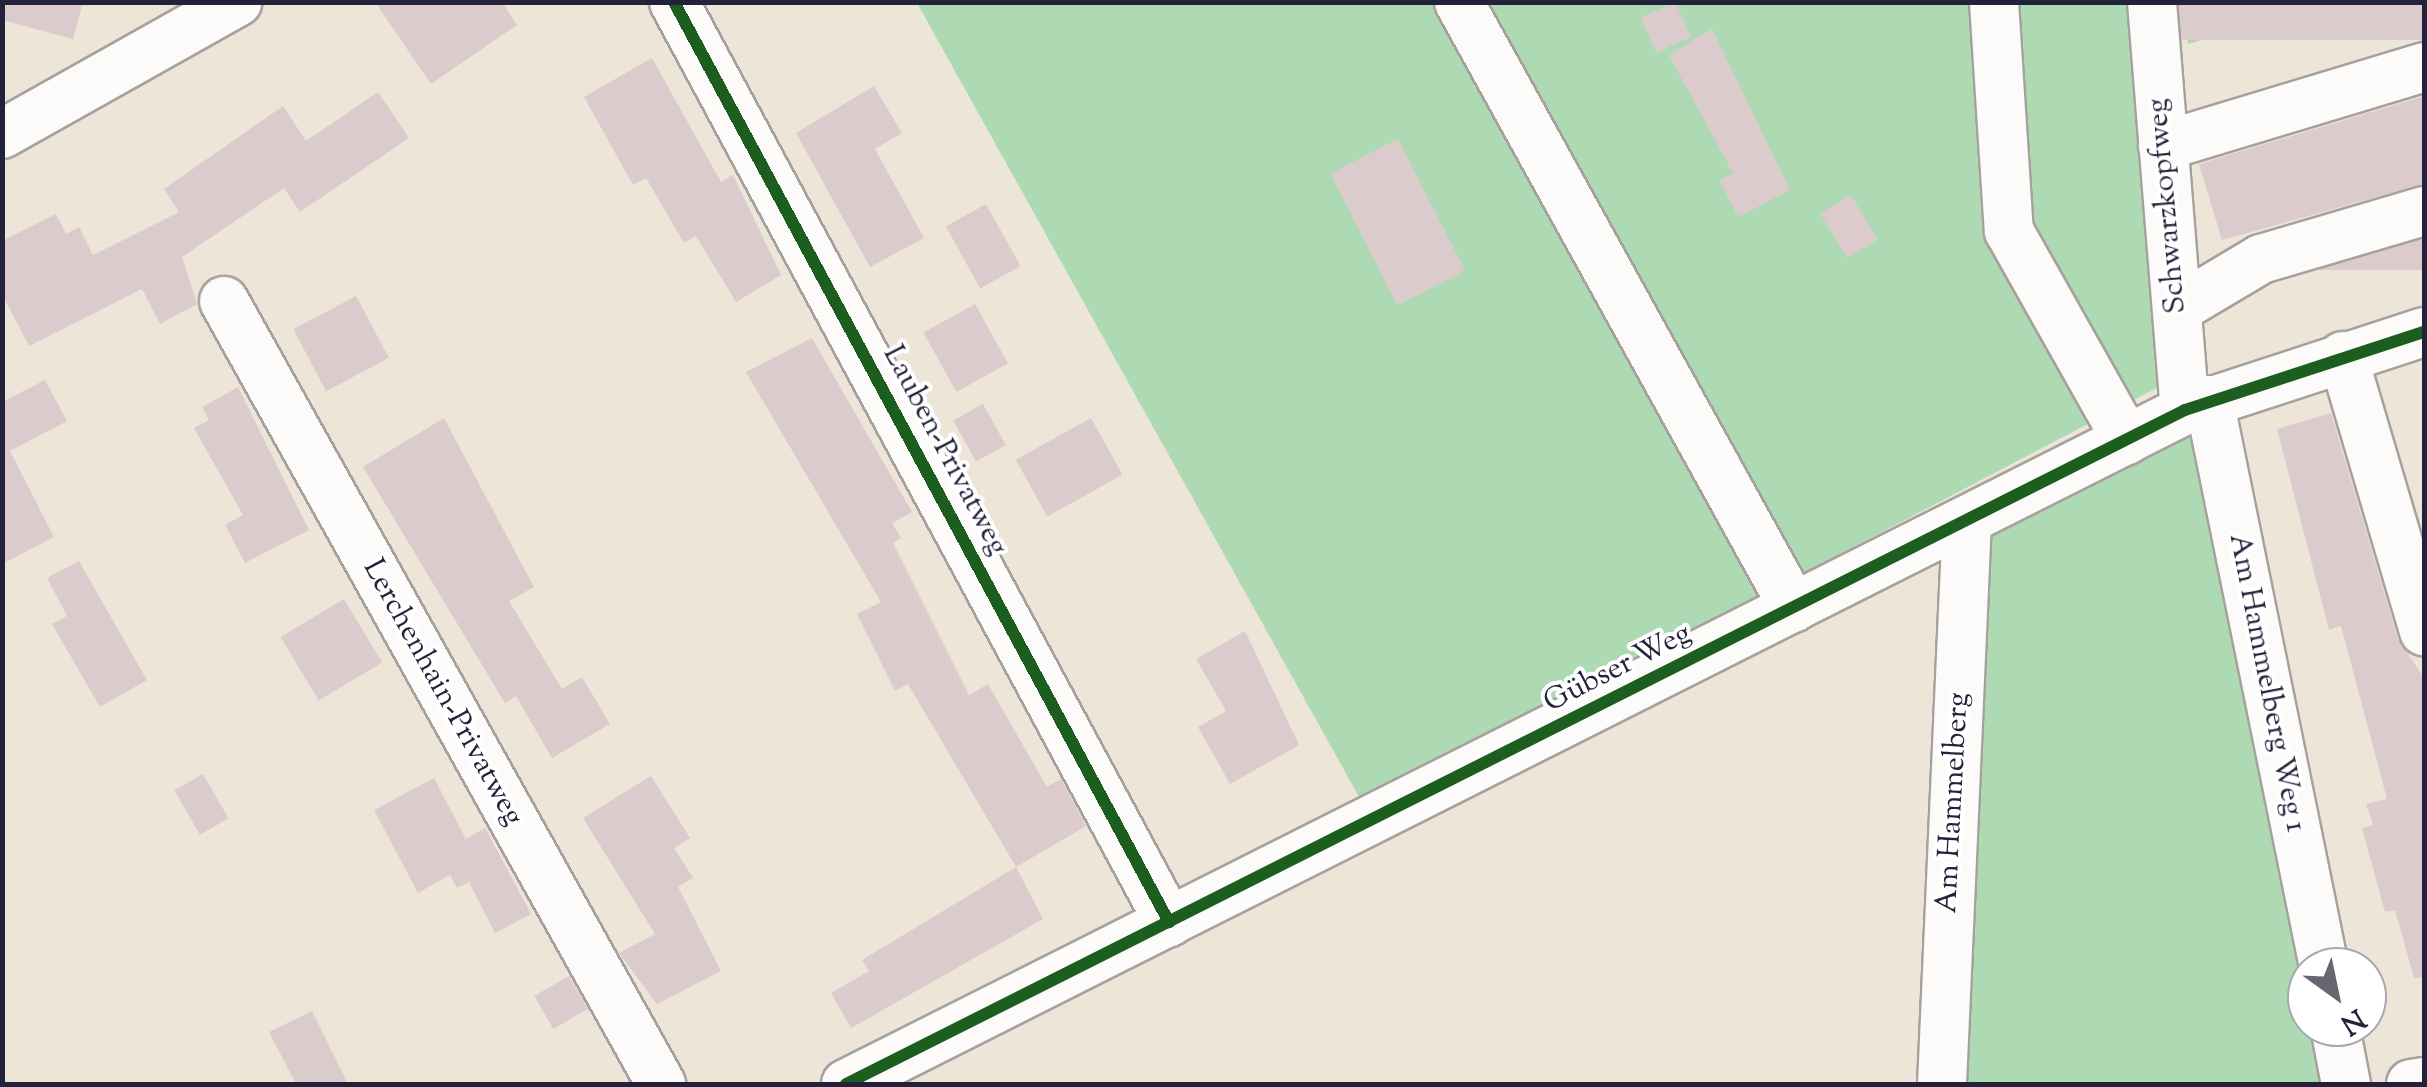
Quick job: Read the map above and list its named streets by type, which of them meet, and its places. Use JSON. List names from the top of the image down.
{
  "streets": {
    "street": [
      "Schwarzkopfweg",
      "Lauben-Privatweg",
      "Gübser Weg",
      "Am Hammelberg Weg 1",
      "Lerchenhain-Privatweg",
      "Am Hammelberg"
    ]
  },
  "crossings": [
    ["Schwarzkopfweg", "Gübser Weg"],
    ["Schwarzkopfweg", "Am Hammelberg Weg 1"],
    ["Lauben-Privatweg", "Gübser Weg"],
    ["Gübser Weg", "Am Hammelberg Weg 1"],
    ["Gübser Weg", "Am Hammelberg"]
  ],
  "north": "bottom right"
}
